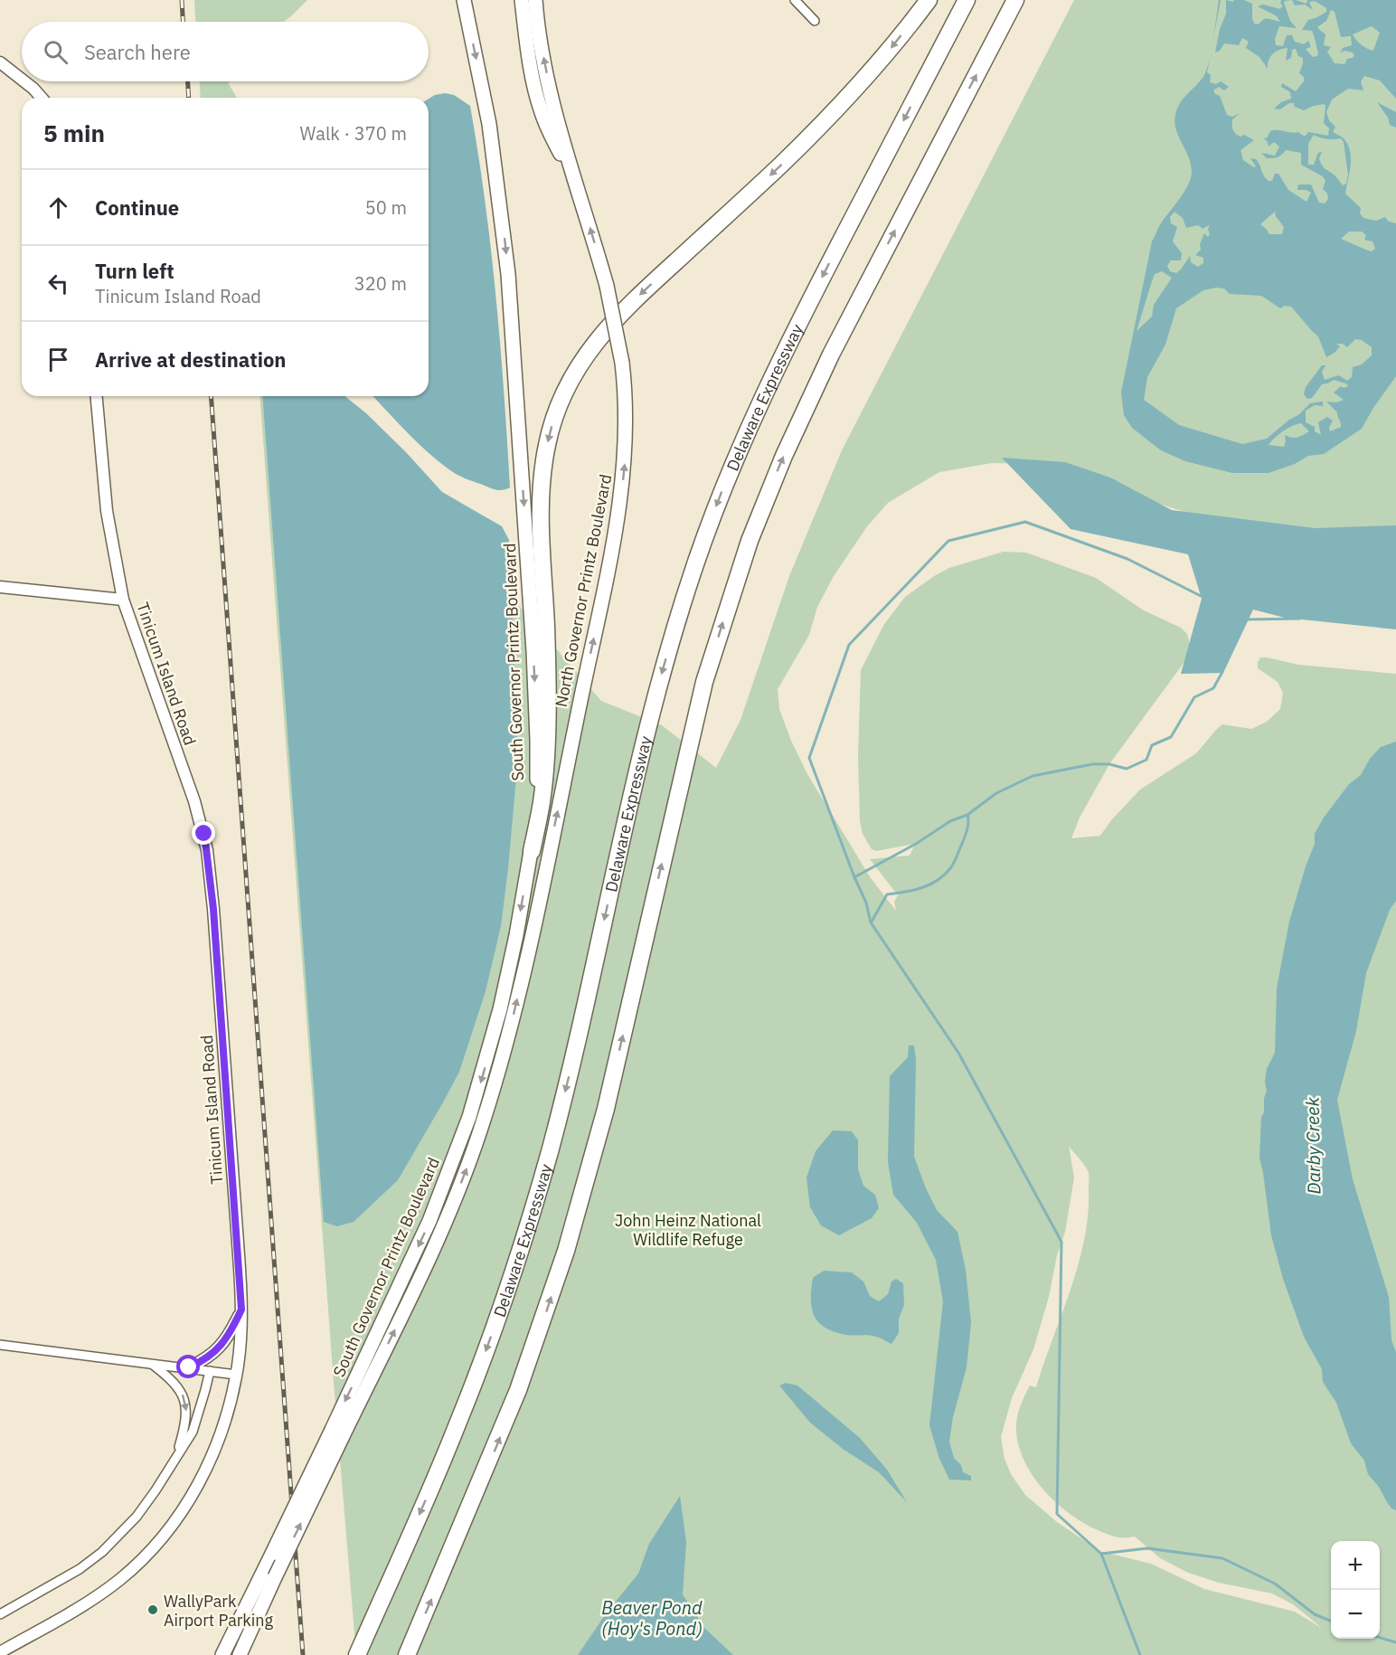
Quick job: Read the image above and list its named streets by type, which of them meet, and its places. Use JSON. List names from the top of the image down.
{
  "streets": {
    "highway": ["Delaware Expressway"],
    "main road": ["North Governor Printz Boulevard", "South Governor Printz Boulevard"],
    "street": ["Tinicum Island Road"]
  },
  "crossings": [
    ["North Governor Printz Boulevard", "South Governor Printz Boulevard"]
  ],
  "one_way": ["North Governor Printz Boulevard"],
  "water": ["Darby Creek", "Beaver Pond (Hoy's Pond)"],
  "parks": ["John Heinz National Wildlife Refuge"],
  "places": ["WallyPark Airport Parking"],
  "page": {
    "search": "Search here",
    "heading": ["5 min", "Walk · 370 m"],
    "list": [
      ["Continue", "50 m"],
      ["Turn left", "Tinicum Island Road", "320 m"],
      "Arrive at destination"
    ],
    "map_buttons": ["+", "−"]
  }
}
